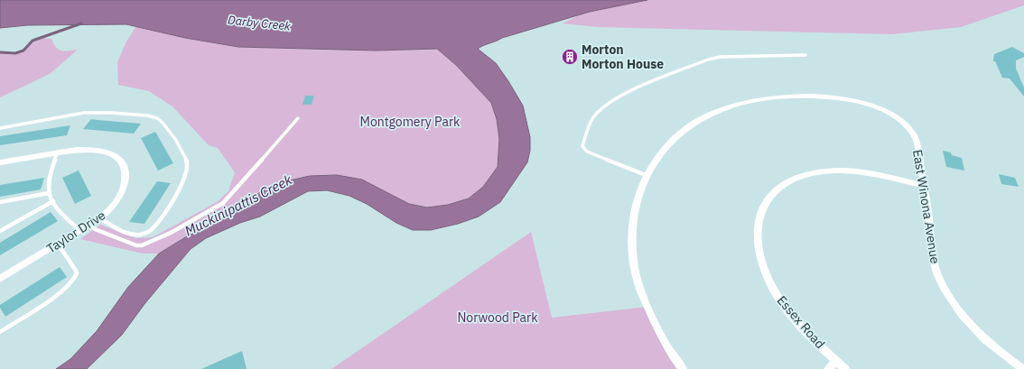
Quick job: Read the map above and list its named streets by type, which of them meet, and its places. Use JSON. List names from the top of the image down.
{
  "streets": {
    "street": ["East Winona Avenue", "Taylor Drive", "Essex Road"]
  },
  "crossings": [
    ["East Winona Avenue", "Essex Road"]
  ],
  "water": ["Darby Creek", "Muckinipattis Creek"],
  "parks": ["Montgomery Park", "Norwood Park"],
  "places": {
    "building": ["Morton Morton House"]
  }
}
